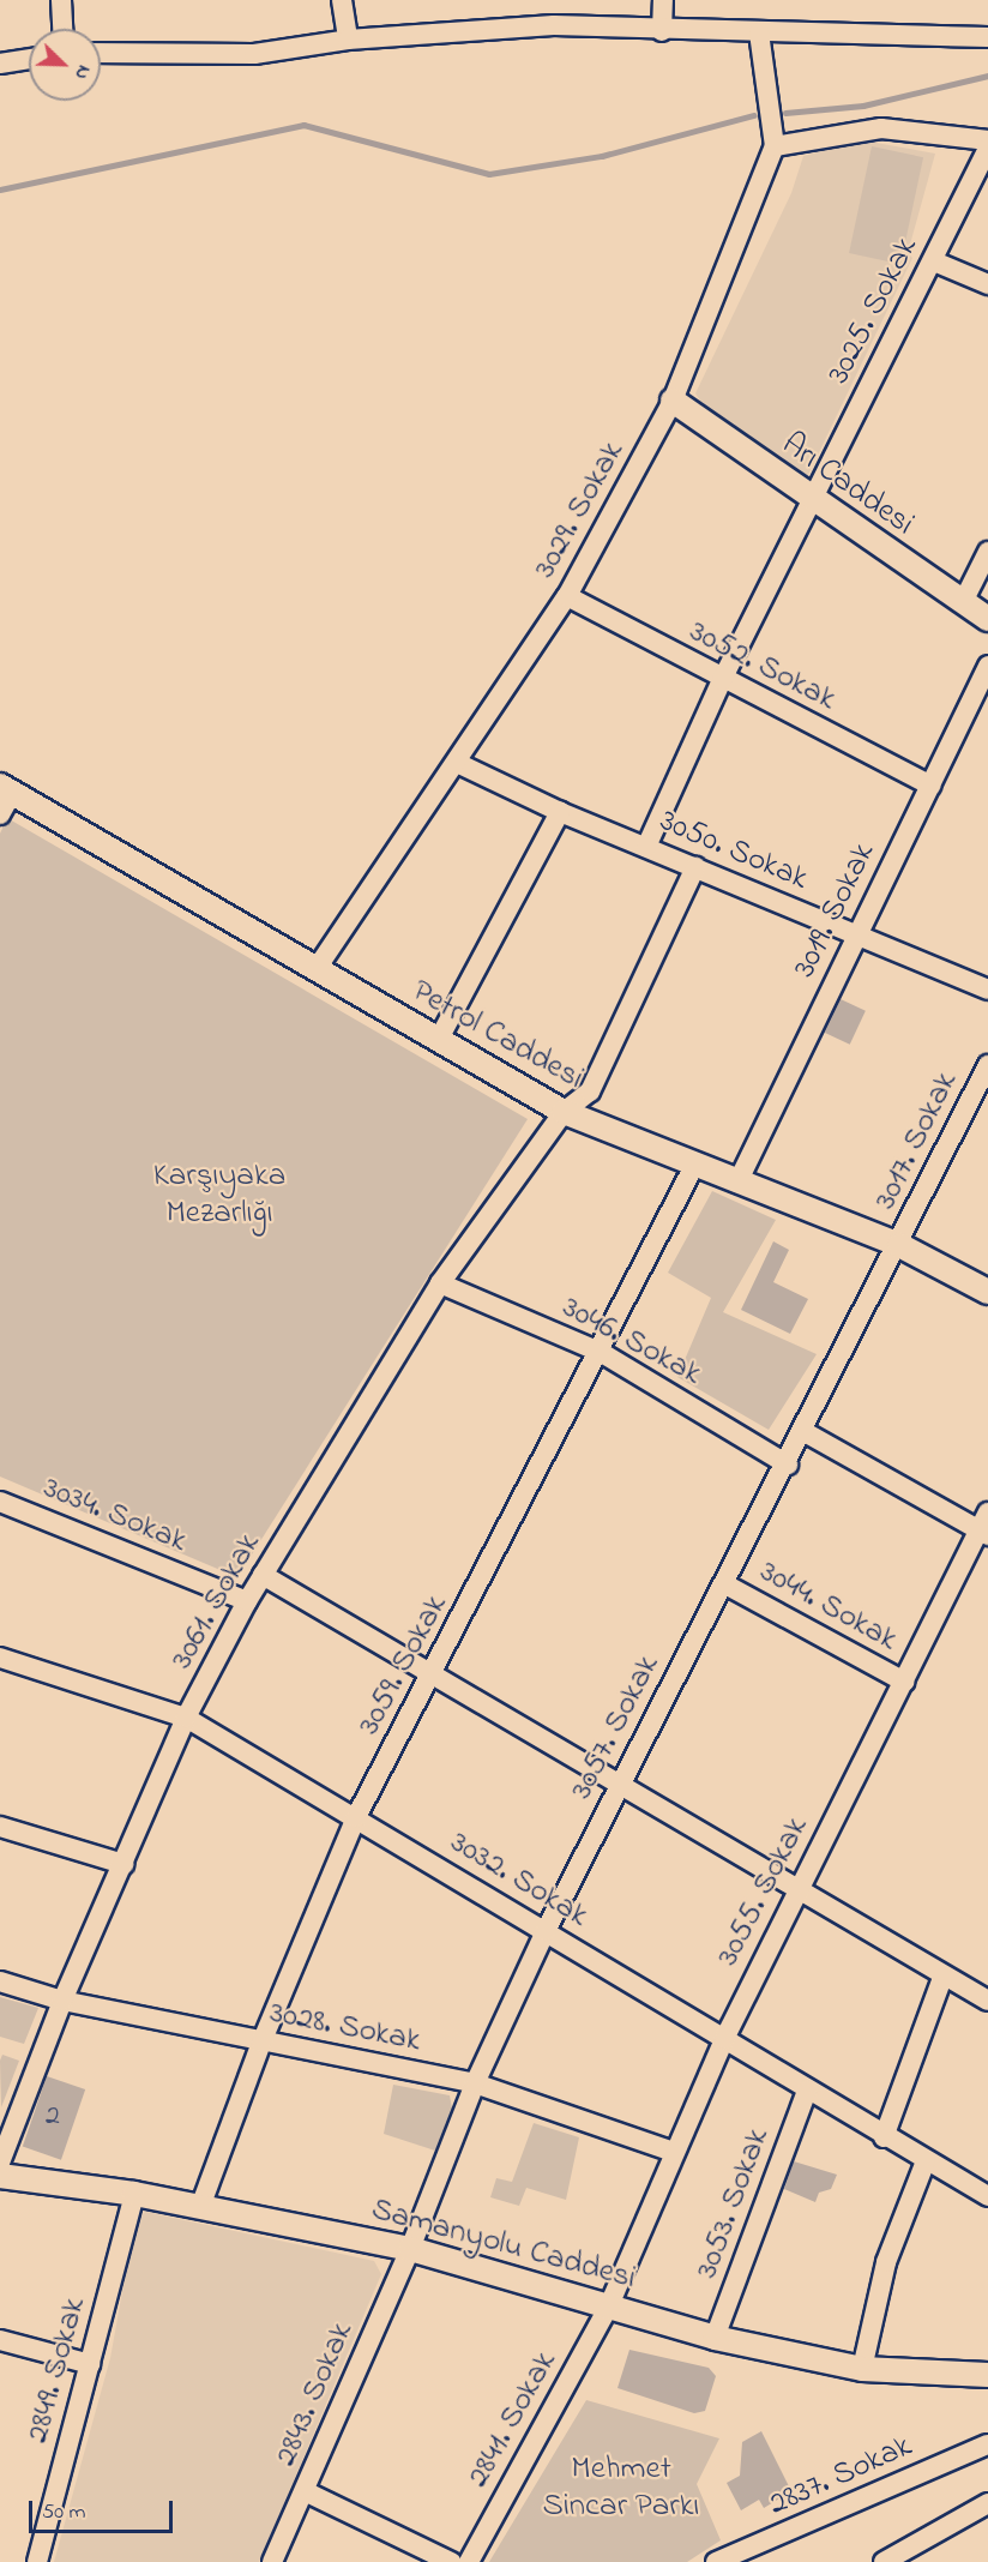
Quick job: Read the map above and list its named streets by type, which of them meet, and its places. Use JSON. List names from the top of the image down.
{
  "streets": {
    "street": [
      "3025. Sokak",
      "Arı Caddesi",
      "3029. Sokak",
      "3052. Sokak",
      "3050. Sokak",
      "3019. Sokak",
      "Petrol Caddesi",
      "3017. Sokak",
      "3046. Sokak",
      "3034. Sokak",
      "3061. Sokak",
      "3044. Sokak",
      "3059. Sokak",
      "3057. Sokak",
      "3032. Sokak",
      "3055. Sokak",
      "3028. Sokak",
      "3053. Sokak",
      "Samanyolu Caddesi",
      "2849. Sokak",
      "2843. Sokak",
      "2841. Sokak",
      "2837. Sokak"
    ]
  },
  "crossings": [
    ["3025. Sokak", "Arı Caddesi"],
    ["3025. Sokak", "3052. Sokak"],
    ["3025. Sokak", "3050. Sokak"],
    ["Arı Caddesi", "3029. Sokak"],
    ["3029. Sokak", "3052. Sokak"],
    ["3029. Sokak", "3050. Sokak"],
    ["3029. Sokak", "Petrol Caddesi"],
    ["3052. Sokak", "3019. Sokak"],
    ["3050. Sokak", "3019. Sokak"],
    ["3050. Sokak", "3061. Sokak"],
    ["3019. Sokak", "Petrol Caddesi"],
    ["Petrol Caddesi", "3017. Sokak"],
    ["Petrol Caddesi", "3061. Sokak"],
    ["Petrol Caddesi", "3059. Sokak"],
    ["Petrol Caddesi", "3057. Sokak"],
    ["3017. Sokak", "3057. Sokak"],
    ["3046. Sokak", "3061. Sokak"],
    ["3046. Sokak", "3059. Sokak"],
    ["3046. Sokak", "3057. Sokak"],
    ["3034. Sokak", "3061. Sokak"],
    ["3061. Sokak", "3032. Sokak"],
    ["3061. Sokak", "3028. Sokak"],
    ["3044. Sokak", "3057. Sokak"],
    ["3044. Sokak", "3055. Sokak"],
    ["3059. Sokak", "3032. Sokak"],
    ["3059. Sokak", "3028. Sokak"],
    ["3059. Sokak", "Samanyolu Caddesi"],
    ["3057. Sokak", "3032. Sokak"],
    ["3057. Sokak", "3028. Sokak"],
    ["3057. Sokak", "Samanyolu Caddesi"],
    ["3057. Sokak", "2843. Sokak"],
    ["3032. Sokak", "3055. Sokak"],
    ["3032. Sokak", "3053. Sokak"],
    ["3055. Sokak", "3028. Sokak"],
    ["3055. Sokak", "Samanyolu Caddesi"],
    ["3055. Sokak", "2841. Sokak"],
    ["3053. Sokak", "Samanyolu Caddesi"],
    ["Samanyolu Caddesi", "2849. Sokak"],
    ["Samanyolu Caddesi", "2843. Sokak"],
    ["Samanyolu Caddesi", "2841. Sokak"]
  ],
  "parks": ["Karşıyaka Mezarlığı", "Mehmet Sincar Parkı"],
  "house_numbers": ["2"],
  "scale_bar": "50 m",
  "north": "bottom right"
}
